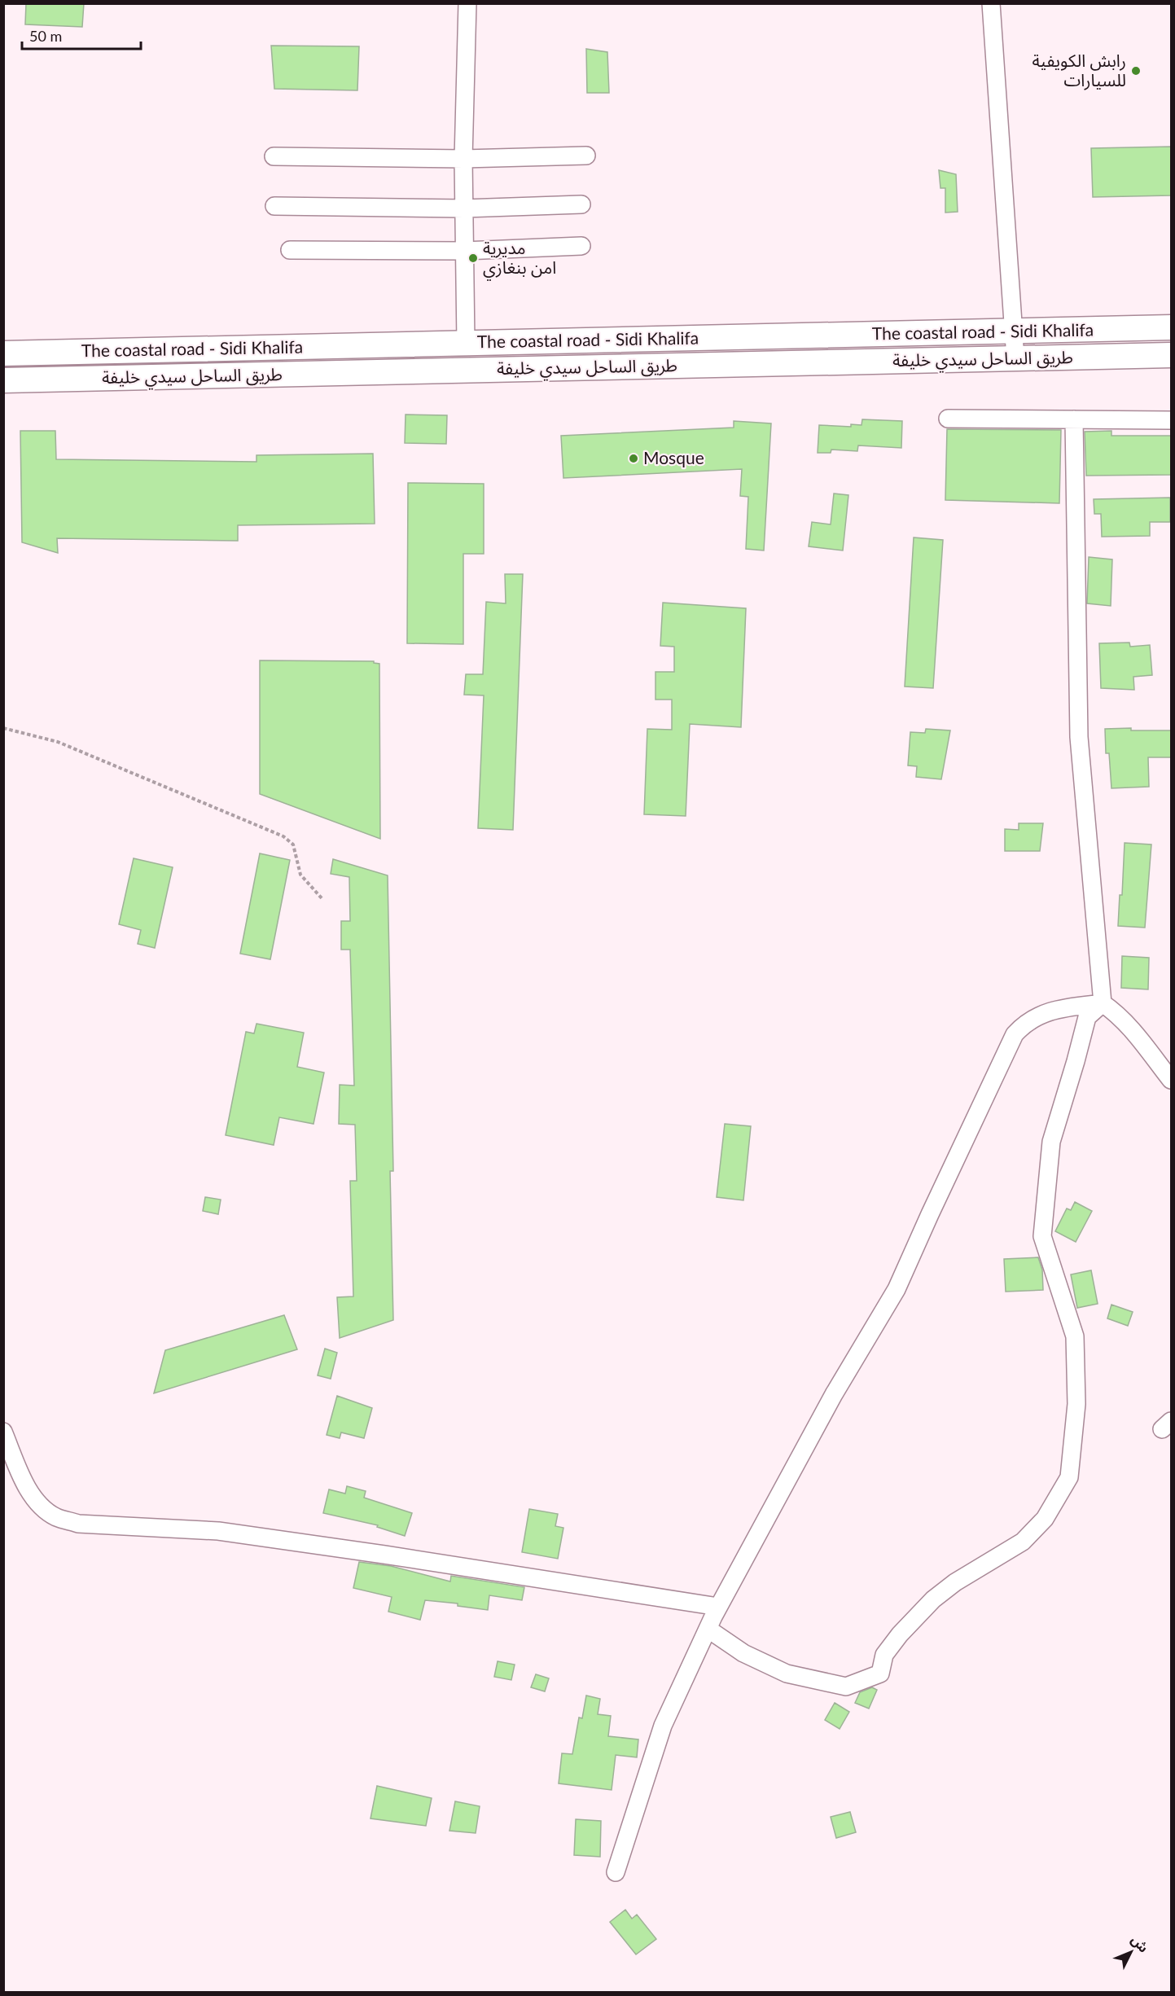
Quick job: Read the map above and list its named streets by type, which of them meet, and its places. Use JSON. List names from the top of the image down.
{
  "streets": {
    "highway": ["The coastal road - Sidi Khalifa", "طريق الساحل سيدي خليفة"]
  },
  "places": ["رابش الكويفية للسيارات", "مديرية امن بنغازي", "Mosque"],
  "scale_bar": "50 m",
  "north": "top right"
}
